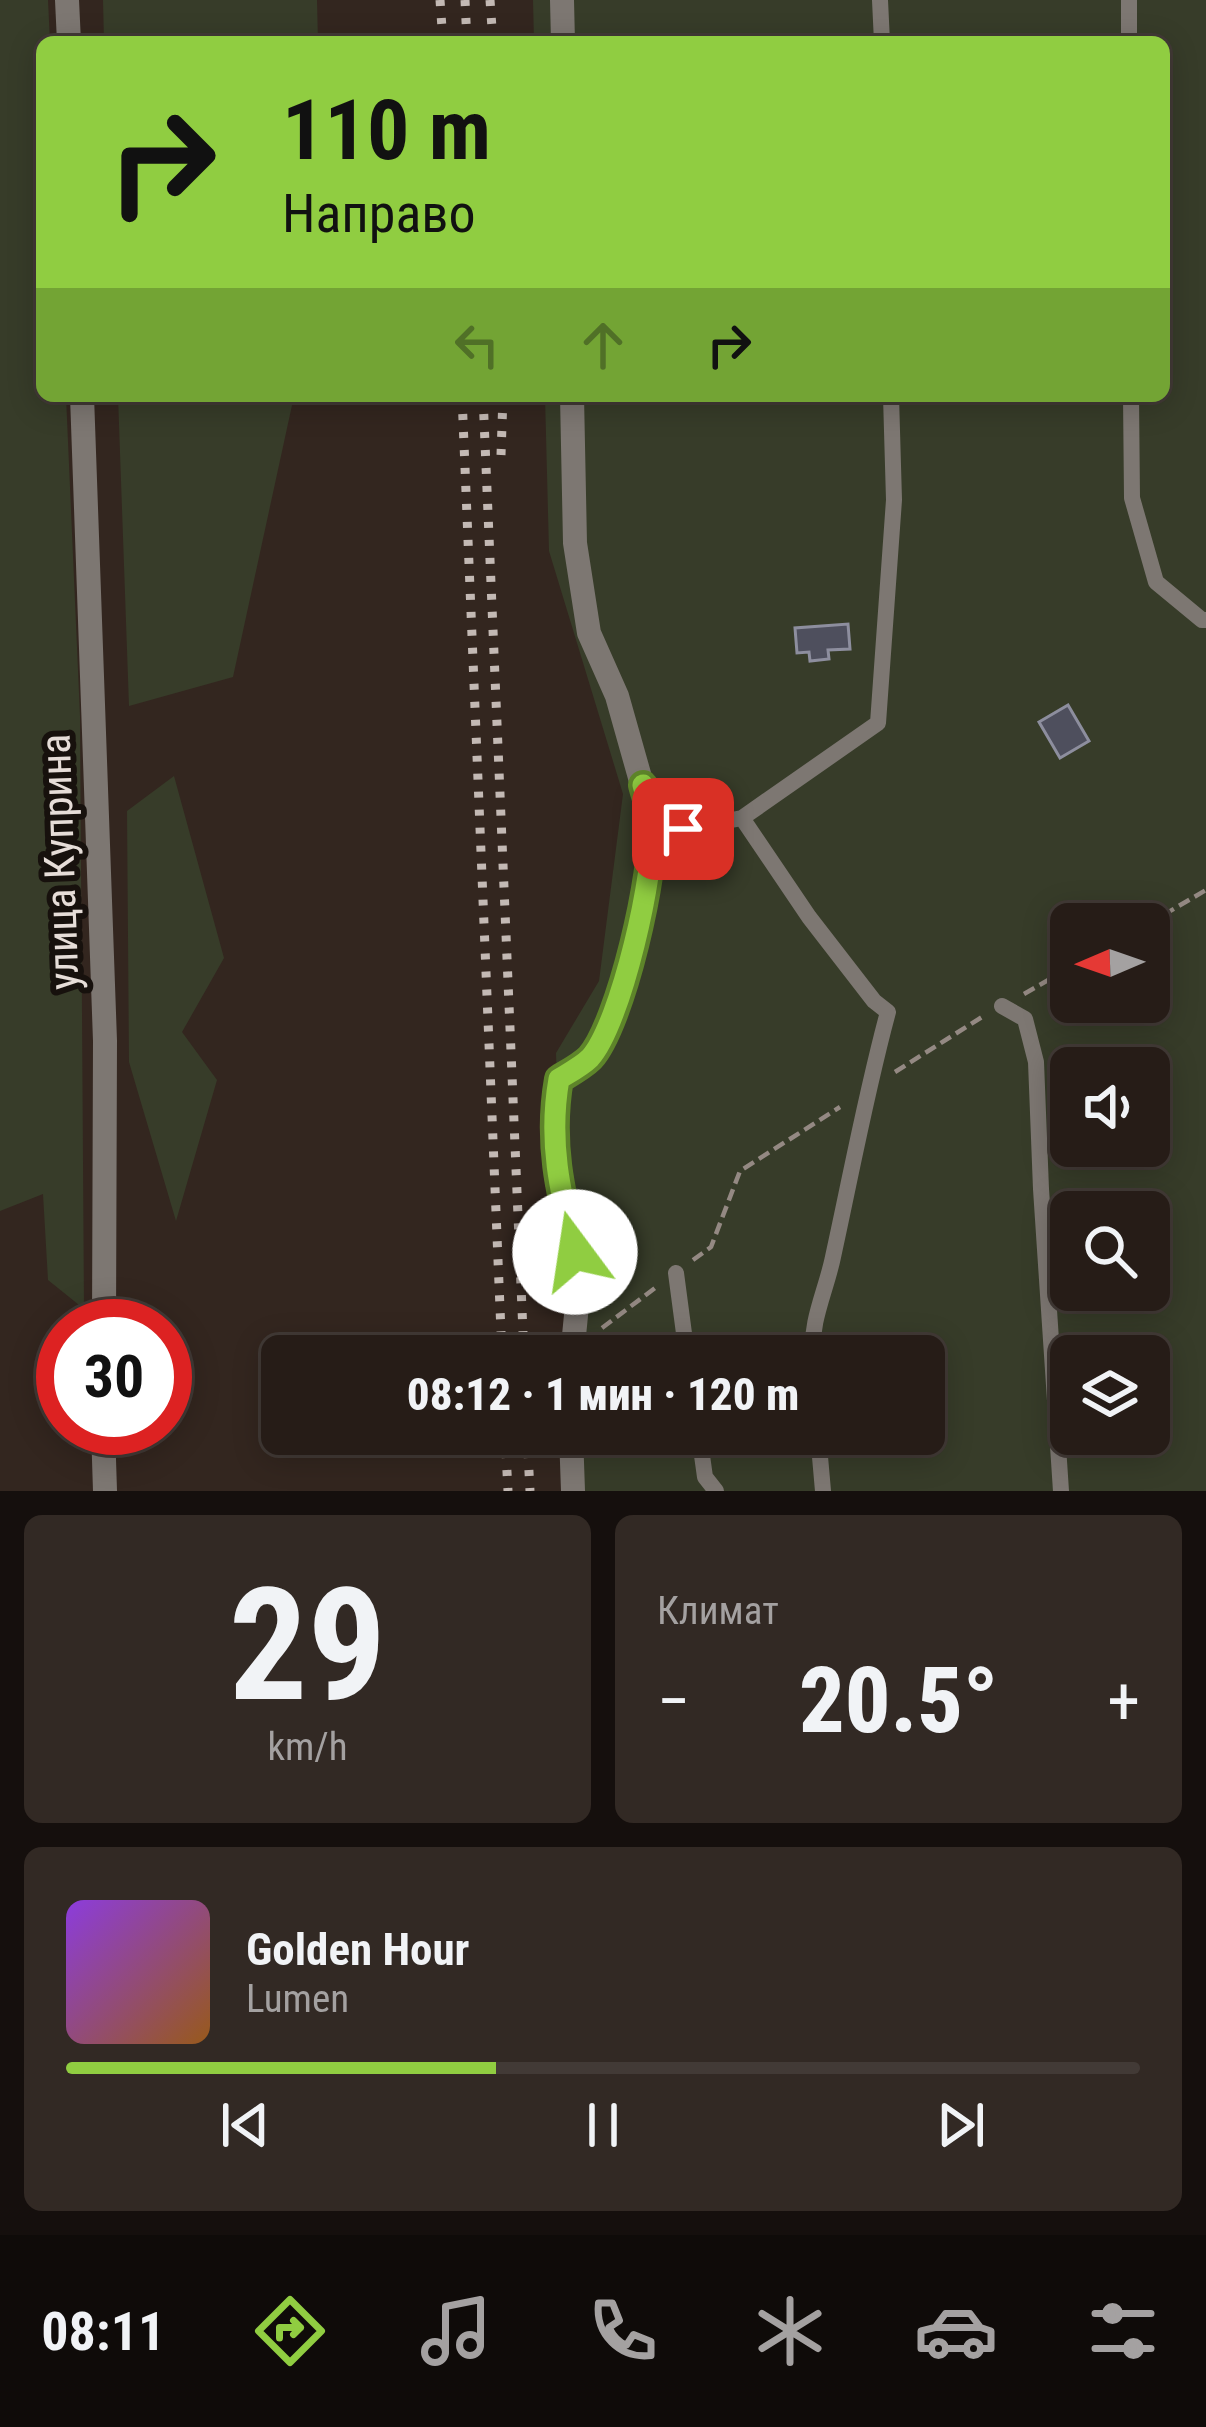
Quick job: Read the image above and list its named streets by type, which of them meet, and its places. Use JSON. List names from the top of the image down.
{
  "streets": {
    "street": ["улица Куприна"]
  },
  "north": "left",
  "page": {
    "turn": ["110 m", "Направо"],
    "limit": "30",
    "trip": "08:12 · 1 мин · 120 m",
    "tile": [
      ["29", "km/h"],
      "Климат"
    ],
    "heat": ["−", "20.5°", "+"],
    "song": ["Golden Hour", "Lumen"],
    "tabs": "08:11"
  }
}
